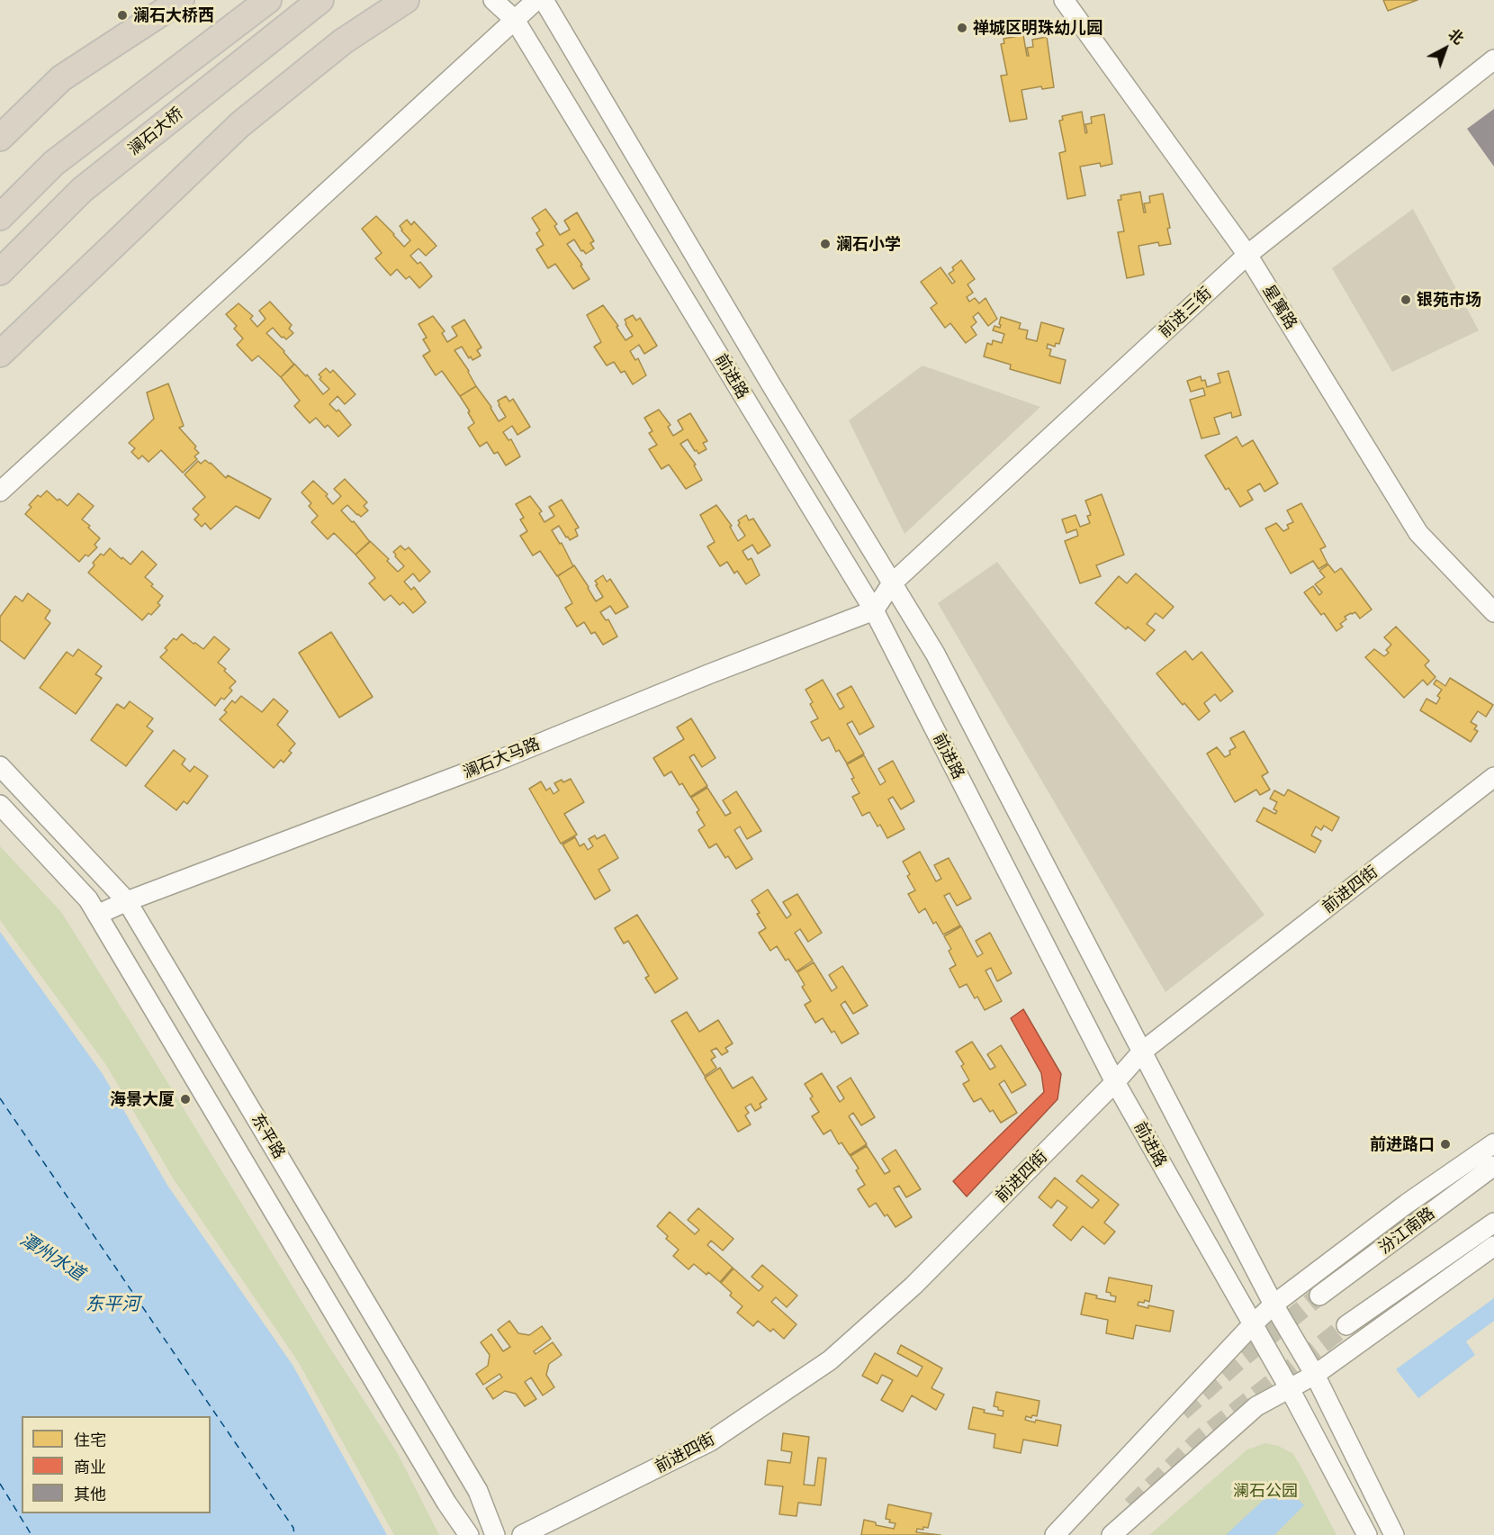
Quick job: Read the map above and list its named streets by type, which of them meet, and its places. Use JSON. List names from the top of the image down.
{
  "streets": {
    "highway": ["澜石大桥"],
    "street": [
      "星寓路",
      "前进三街",
      "前进路",
      "澜石大马路",
      "前进四街",
      "东平路",
      "汾江南路"
    ]
  },
  "crossings": [
    ["星寓路", "前进三街"],
    ["前进三街", "前进路"],
    ["前进路", "澜石大马路"],
    ["前进路", "前进四街"],
    ["澜石大马路", "东平路"]
  ],
  "water": ["潭州水道", "东平河"],
  "parks": ["澜石公园"],
  "places": [
    "澜石大桥西",
    "禅城区明珠幼儿园",
    "澜石小学",
    "银苑市场",
    "海景大厦",
    "前进路口"
  ],
  "legend": ["住宅", "商业", "其他"],
  "north": "top right"
}
